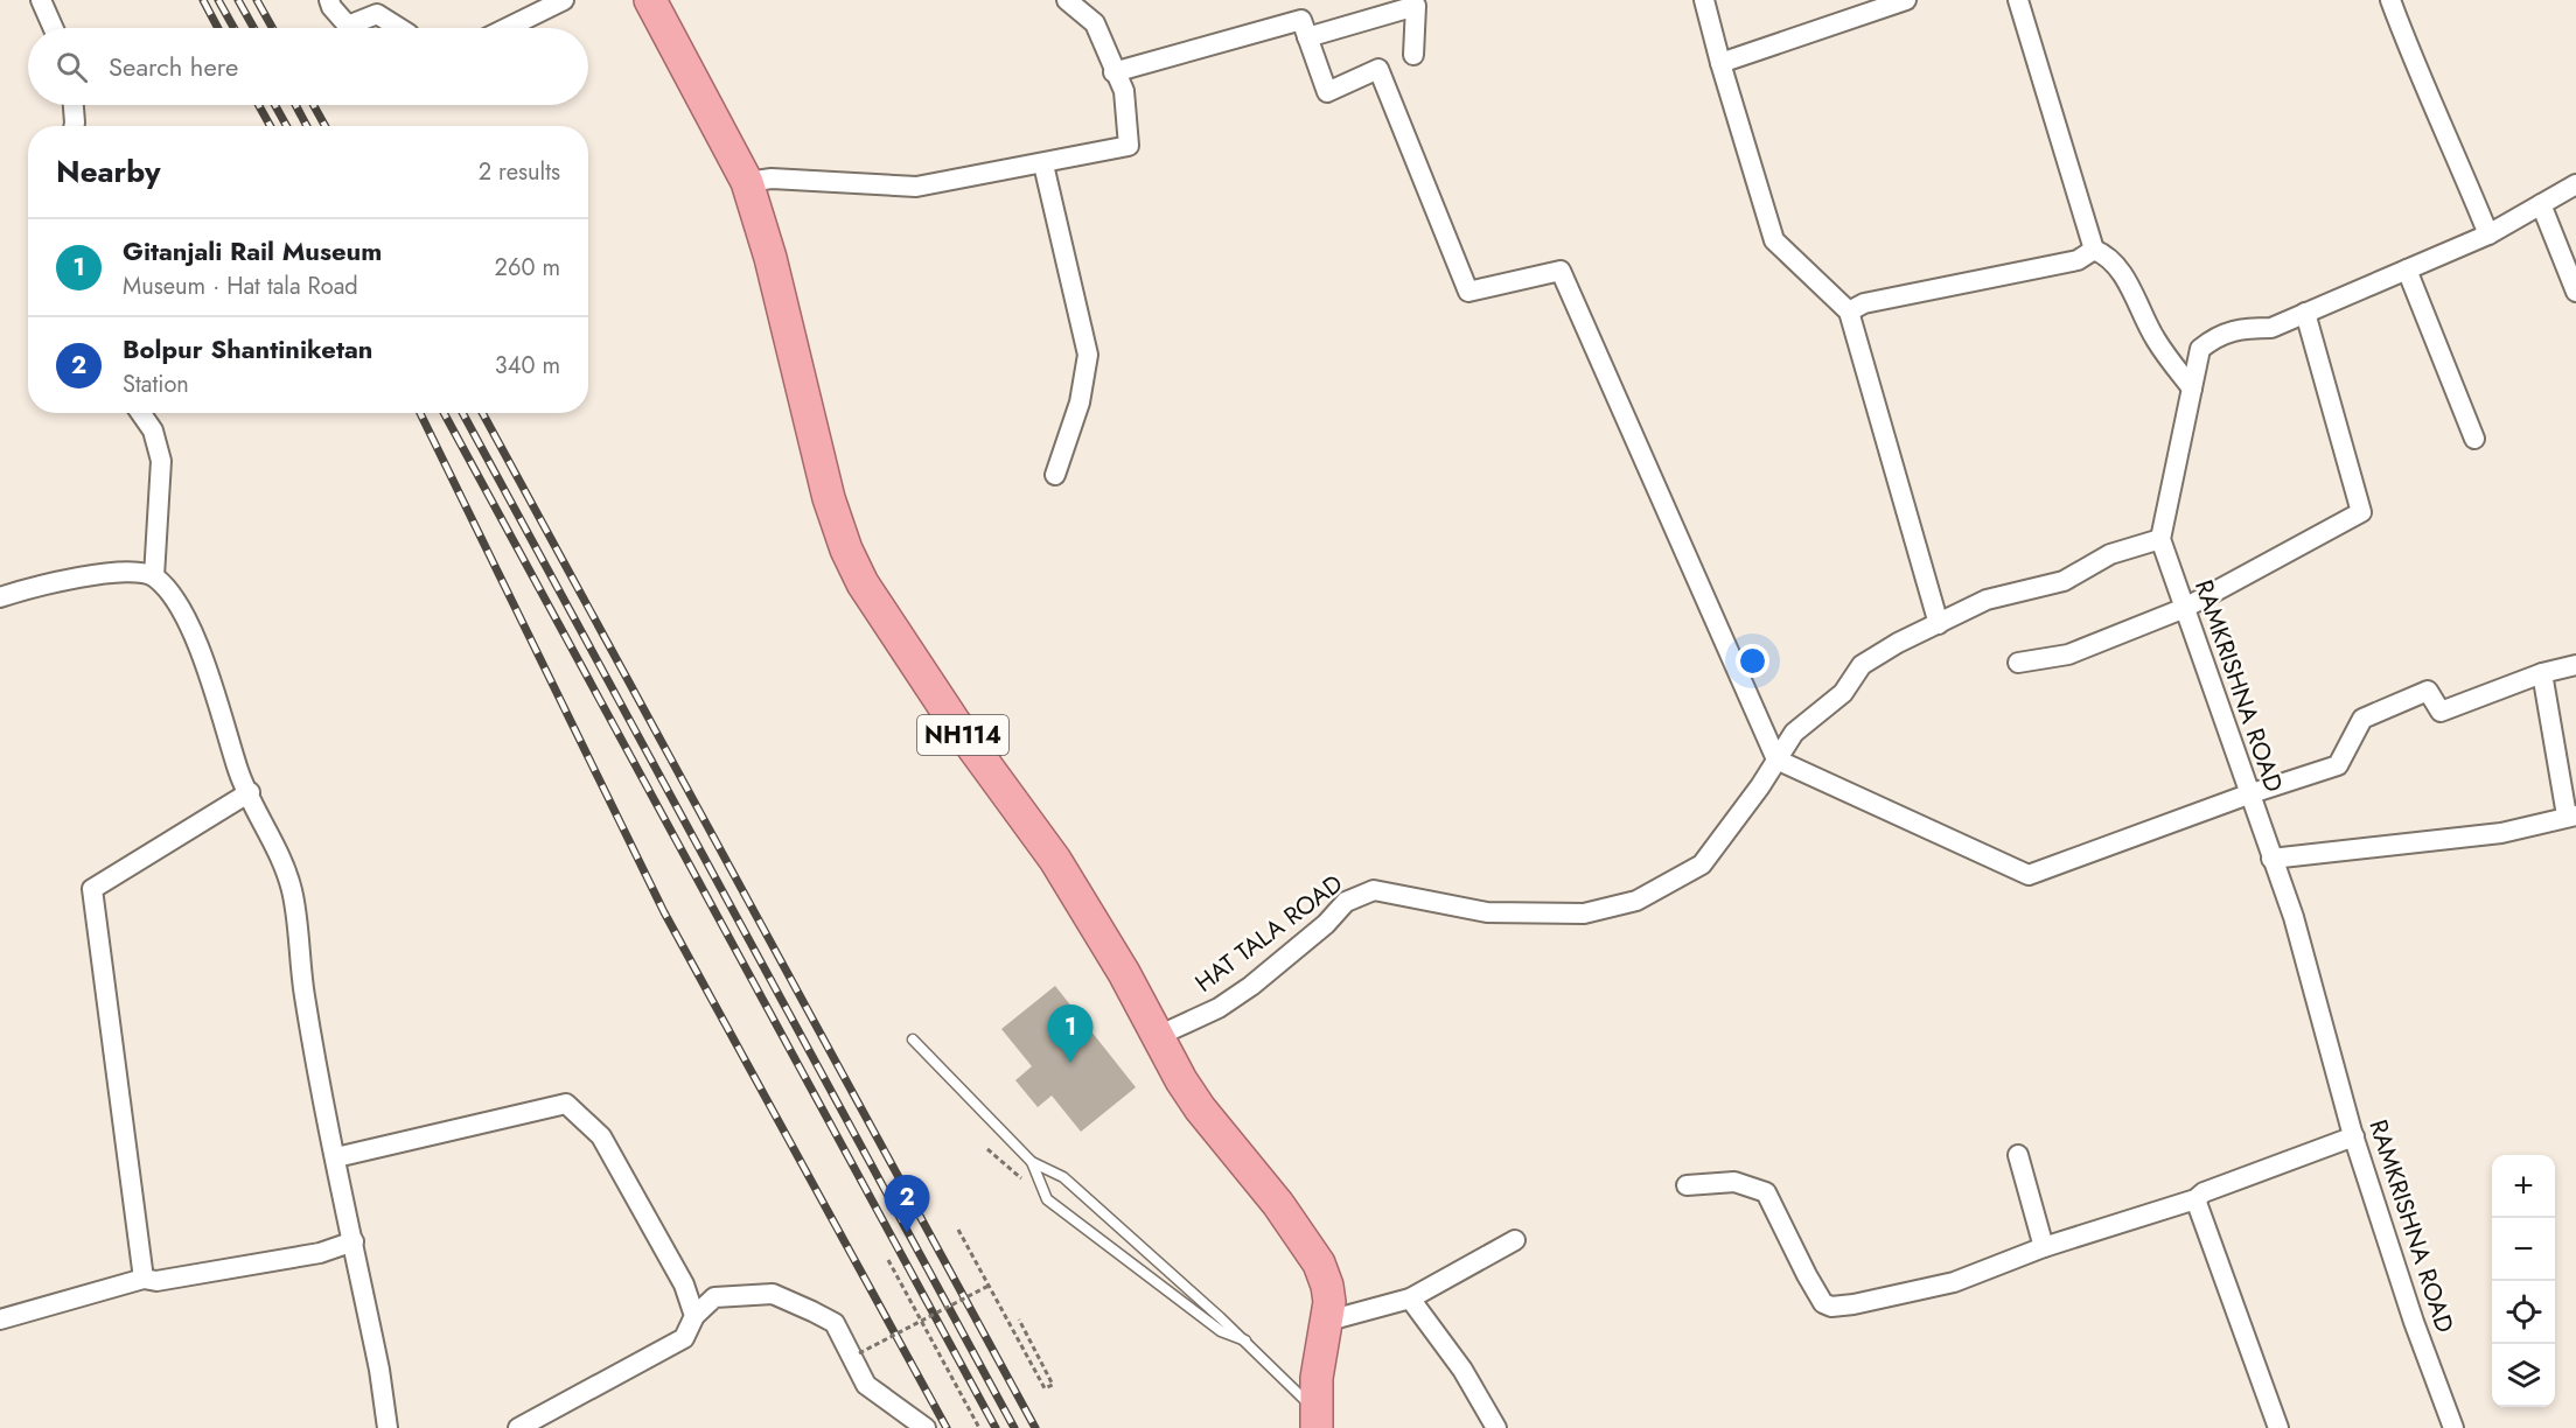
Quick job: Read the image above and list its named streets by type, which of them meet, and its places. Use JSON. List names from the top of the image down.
{
  "streets": {
    "highway": ["NH114"],
    "street": ["RAMKRISHNA ROAD", "HAT TALA ROAD"]
  },
  "crossings": [
    ["RAMKRISHNA ROAD", "HAT TALA ROAD"],
    ["NH114", "HAT TALA ROAD"]
  ],
  "page": {
    "search": "Search here",
    "heading": ["Nearby", "2 results"],
    "list": [
      {
        "mark": "1",
        "name": "Gitanjali Rail Museum",
        "note": "Museum · Hat tala Road",
        "value": "260 m"
      },
      {
        "mark": "2",
        "name": "Bolpur Shantiniketan",
        "note": "Station",
        "value": "340 m"
      }
    ],
    "pins": ["1", "2"],
    "map_buttons": ["+", "−"]
  }
}
